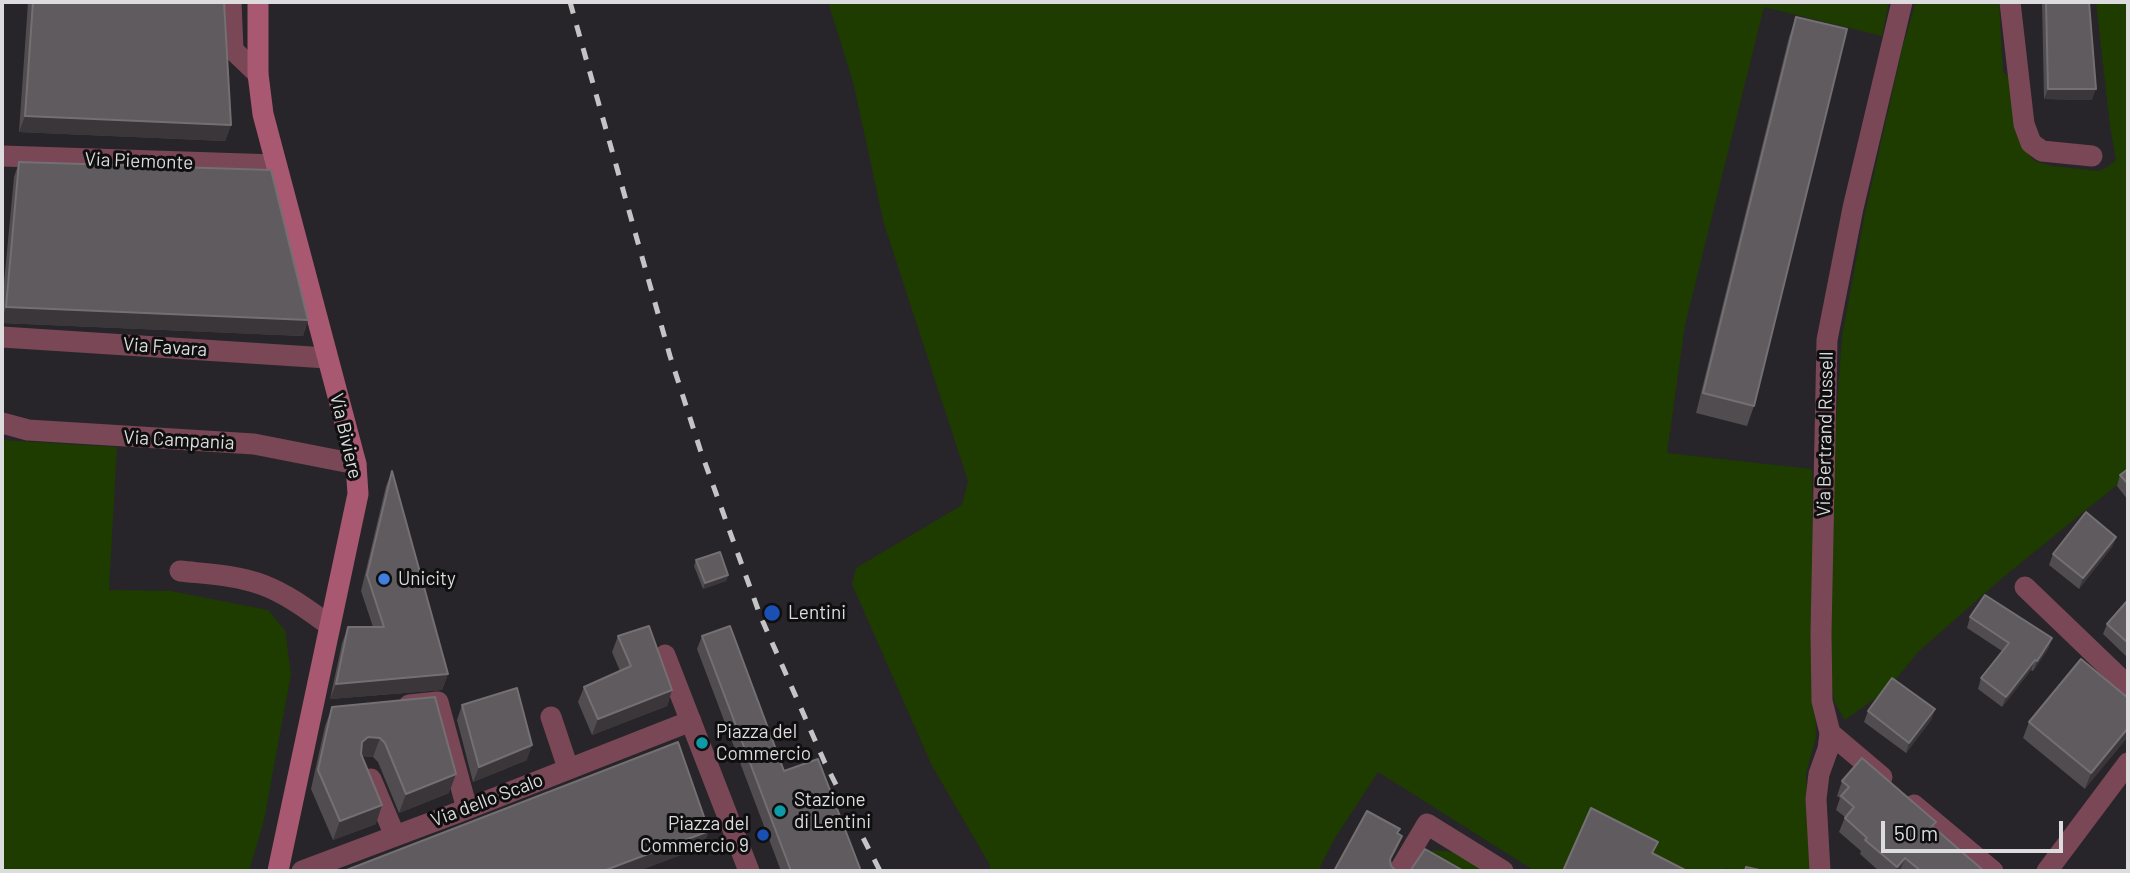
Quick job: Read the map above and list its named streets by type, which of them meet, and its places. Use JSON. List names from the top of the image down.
{
  "streets": {
    "main road": ["Via Biviere"],
    "street": [
      "Via Piemonte",
      "Via Favara",
      "Via Bertrand Russell",
      "Via Campania",
      "Via dello Scalo"
    ]
  },
  "crossings": [
    ["Via Piemonte", "Via Biviere"],
    ["Via Favara", "Via Biviere"],
    ["Via Biviere", "Via Campania"]
  ],
  "places": [
    "Unicity",
    "Lentini",
    "Piazza del Commercio",
    "Stazione di Lentini",
    "Piazza del Commercio 9"
  ],
  "scale_bar": "50 m"
}
